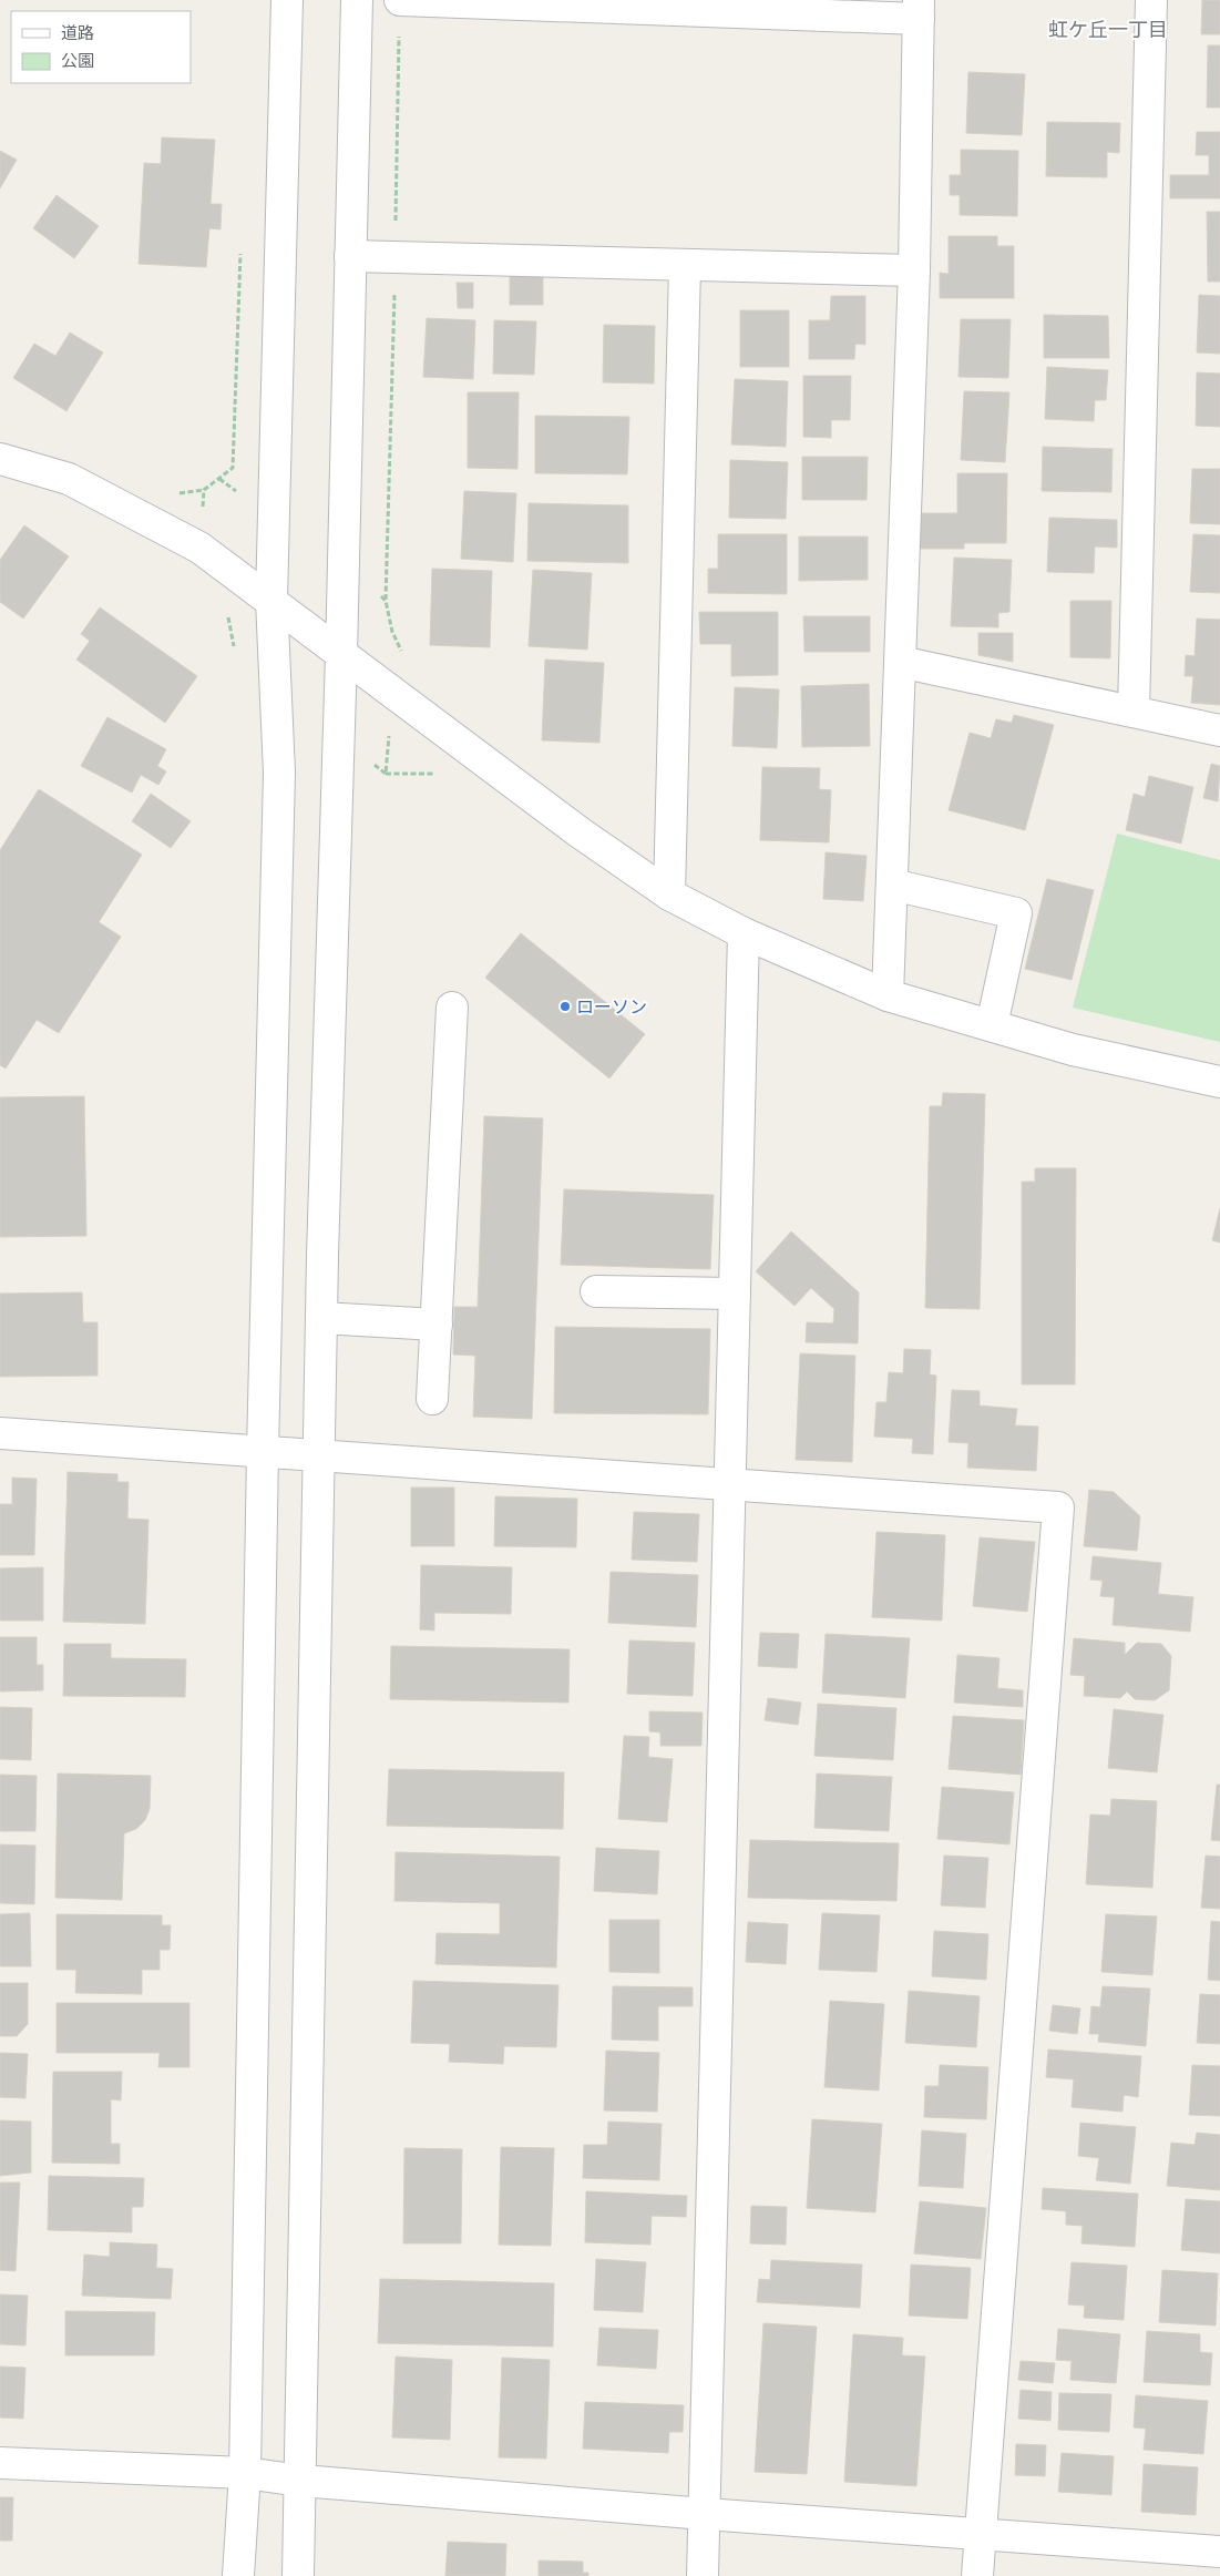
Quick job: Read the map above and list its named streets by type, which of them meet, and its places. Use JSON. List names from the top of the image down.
{
  "districts": ["虹ケ丘一丁目"],
  "places": ["ローソン"],
  "legend": ["道路", "公園"]
}
